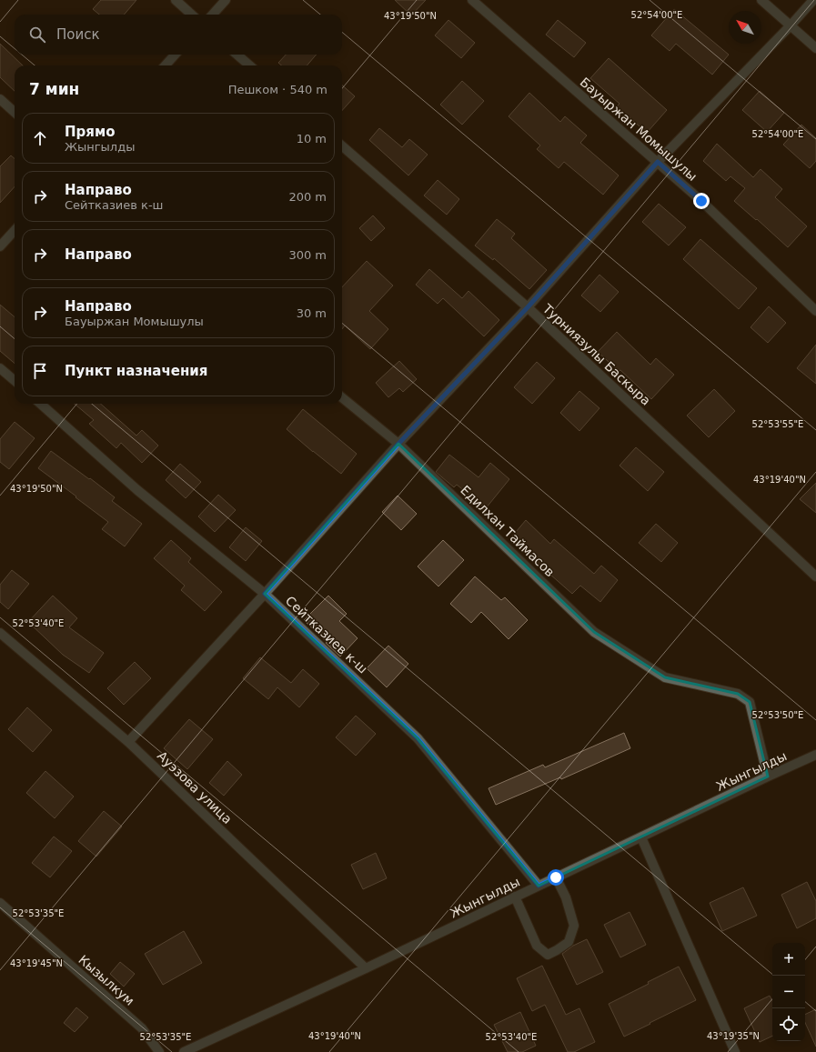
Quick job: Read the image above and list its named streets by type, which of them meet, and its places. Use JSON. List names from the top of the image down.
{
  "streets": {
    "street": [
      "Бауыржан Момышулы",
      "Турниязулы Баскыра",
      "Едилхан Таймасов",
      "Сейтказиев к-ш",
      "Жынгылды",
      "Ауэзова улица",
      "Кызылкум"
    ]
  },
  "crossings": [
    ["Едилхан Таймасов", "Жынгылды"],
    ["Сейтказиев к-ш", "Жынгылды"],
    ["Жынгылды", "Ауэзова улица"]
  ],
  "north": "top left",
  "page": {
    "search": "Поиск",
    "heading": ["7 мин", "Пешком · 540 m"],
    "list": [
      ["Прямо", "Жынгылды", "10 m"],
      ["Направо", "Сейтказиев к-ш", "200 m"],
      ["Направо", "300 m"],
      ["Направо", "Бауыржан Момышулы", "30 m"],
      "Пункт назначения"
    ],
    "map_buttons": ["+", "−"]
  },
  "coordinates": [
    "52°54'00\"E",
    "43°19'50\"N",
    "52°53'55\"E",
    "43°19'40\"N",
    "52°53'40\"E",
    "52°53'50\"E",
    "52°53'35\"E",
    "43°19'45\"N",
    "43°19'35\"N"
  ]
}
